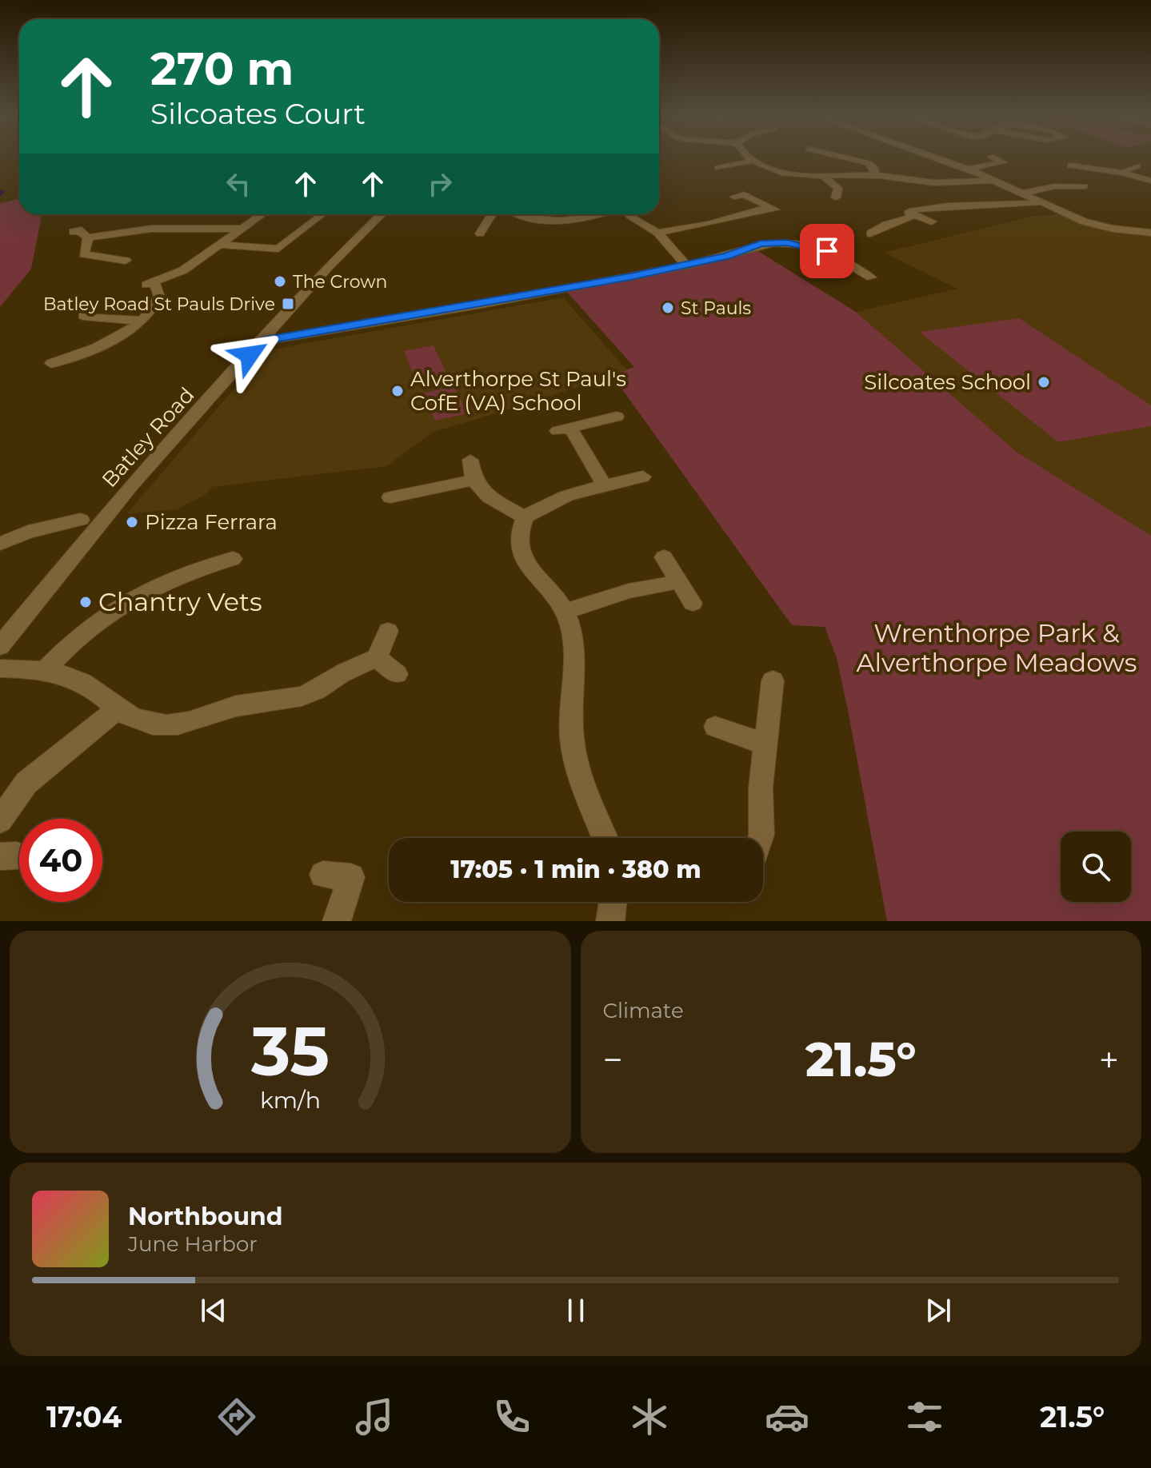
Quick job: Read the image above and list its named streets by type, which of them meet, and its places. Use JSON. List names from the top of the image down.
{
  "streets": {
    "street": ["Batley Road"]
  },
  "parks": ["Wrenthorpe Park & Alverthorpe Meadows"],
  "places": {
    "other": [
      "The Crown",
      "St Pauls",
      "Silcoates School",
      "Alverthorpe St Paul's CofE (VA) School",
      "Pizza Ferrara",
      "Chantry Vets"
    ],
    "transit": ["Batley Road St Pauls Drive"]
  },
  "page": {
    "turn": ["270 m", "Silcoates Court"],
    "limit": "40",
    "trip": "17:05 · 1 min · 380 m",
    "tile": "Climate",
    "heat": ["−", "21.5°", "+"],
    "song": ["Northbound", "June Harbor"],
    "tabs": ["17:04", "21.5°"],
    "gauge": ["35", "km/h"]
  }
}
